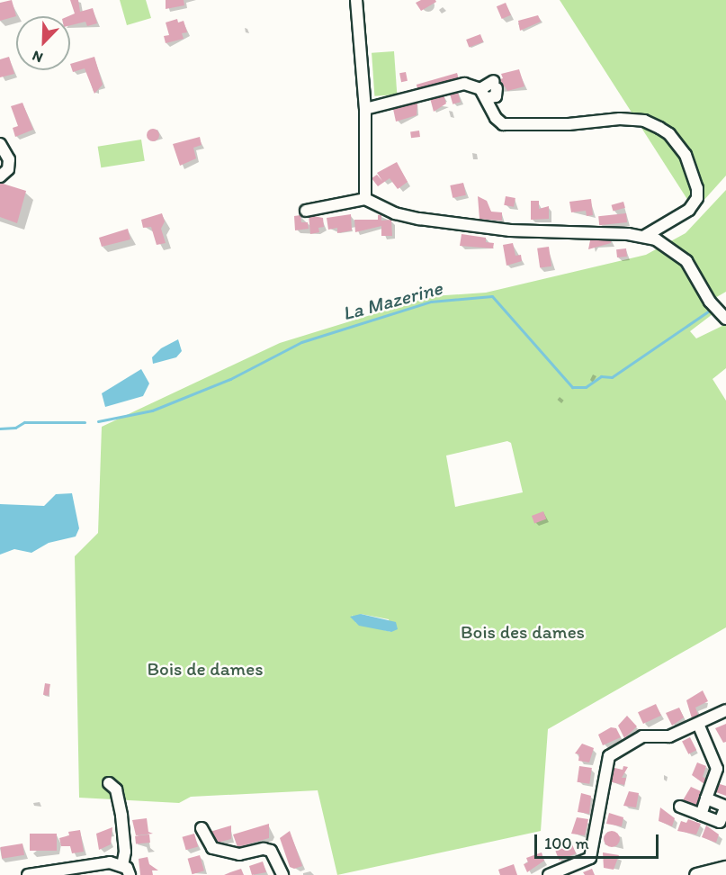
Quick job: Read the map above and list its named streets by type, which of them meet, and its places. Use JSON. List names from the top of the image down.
{
  "water": ["La Mazerine"],
  "parks": ["Bois des dames", "Bois de dames"],
  "scale_bar": "100 m",
  "north": "bottom left"
}
